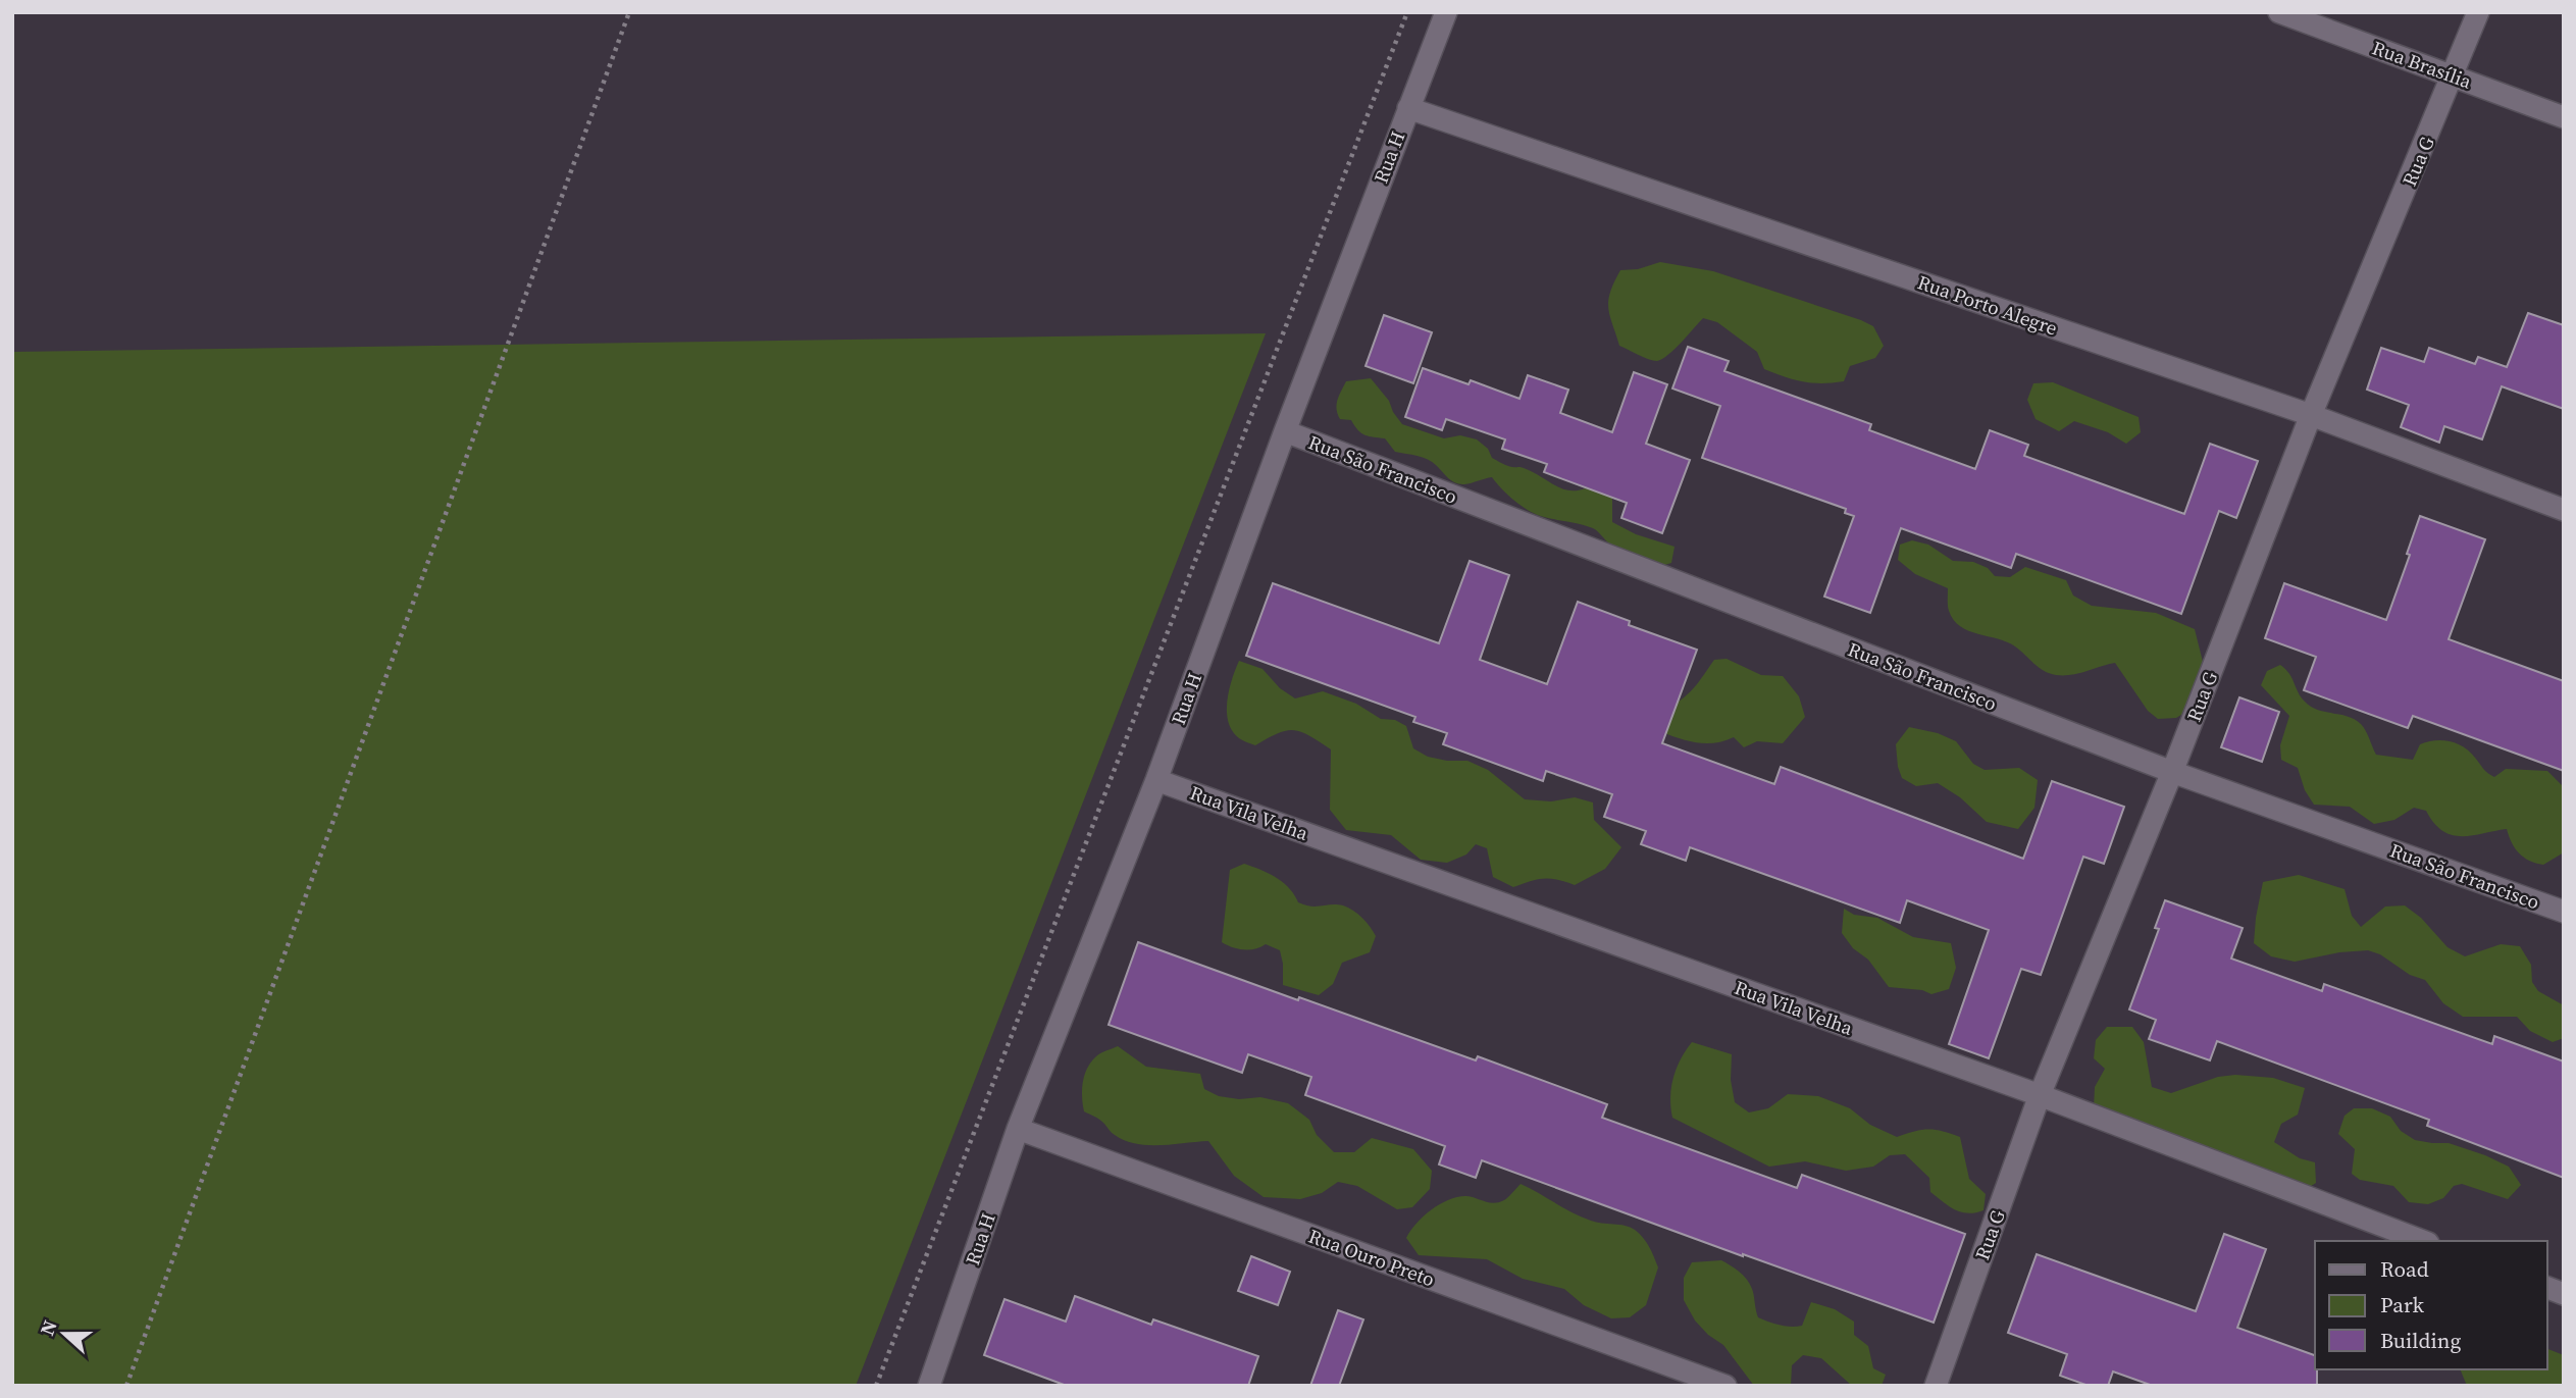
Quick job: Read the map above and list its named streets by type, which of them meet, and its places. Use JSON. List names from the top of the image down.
{
  "streets": {
    "street": [
      "Rua Brasília",
      "Rua H",
      "Rua G",
      "Rua Porto Alegre",
      "Rua São Francisco",
      "Rua Vila Velha",
      "Rua Ouro Preto"
    ]
  },
  "crossings": [
    ["Rua Brasília", "Rua G"],
    ["Rua H", "Rua Porto Alegre"],
    ["Rua H", "Rua São Francisco"],
    ["Rua H", "Rua Vila Velha"],
    ["Rua H", "Rua Ouro Preto"],
    ["Rua G", "Rua Porto Alegre"],
    ["Rua G", "Rua São Francisco"],
    ["Rua G", "Rua Vila Velha"]
  ],
  "legend": ["Road", "Park", "Building"],
  "north": "left"
}
